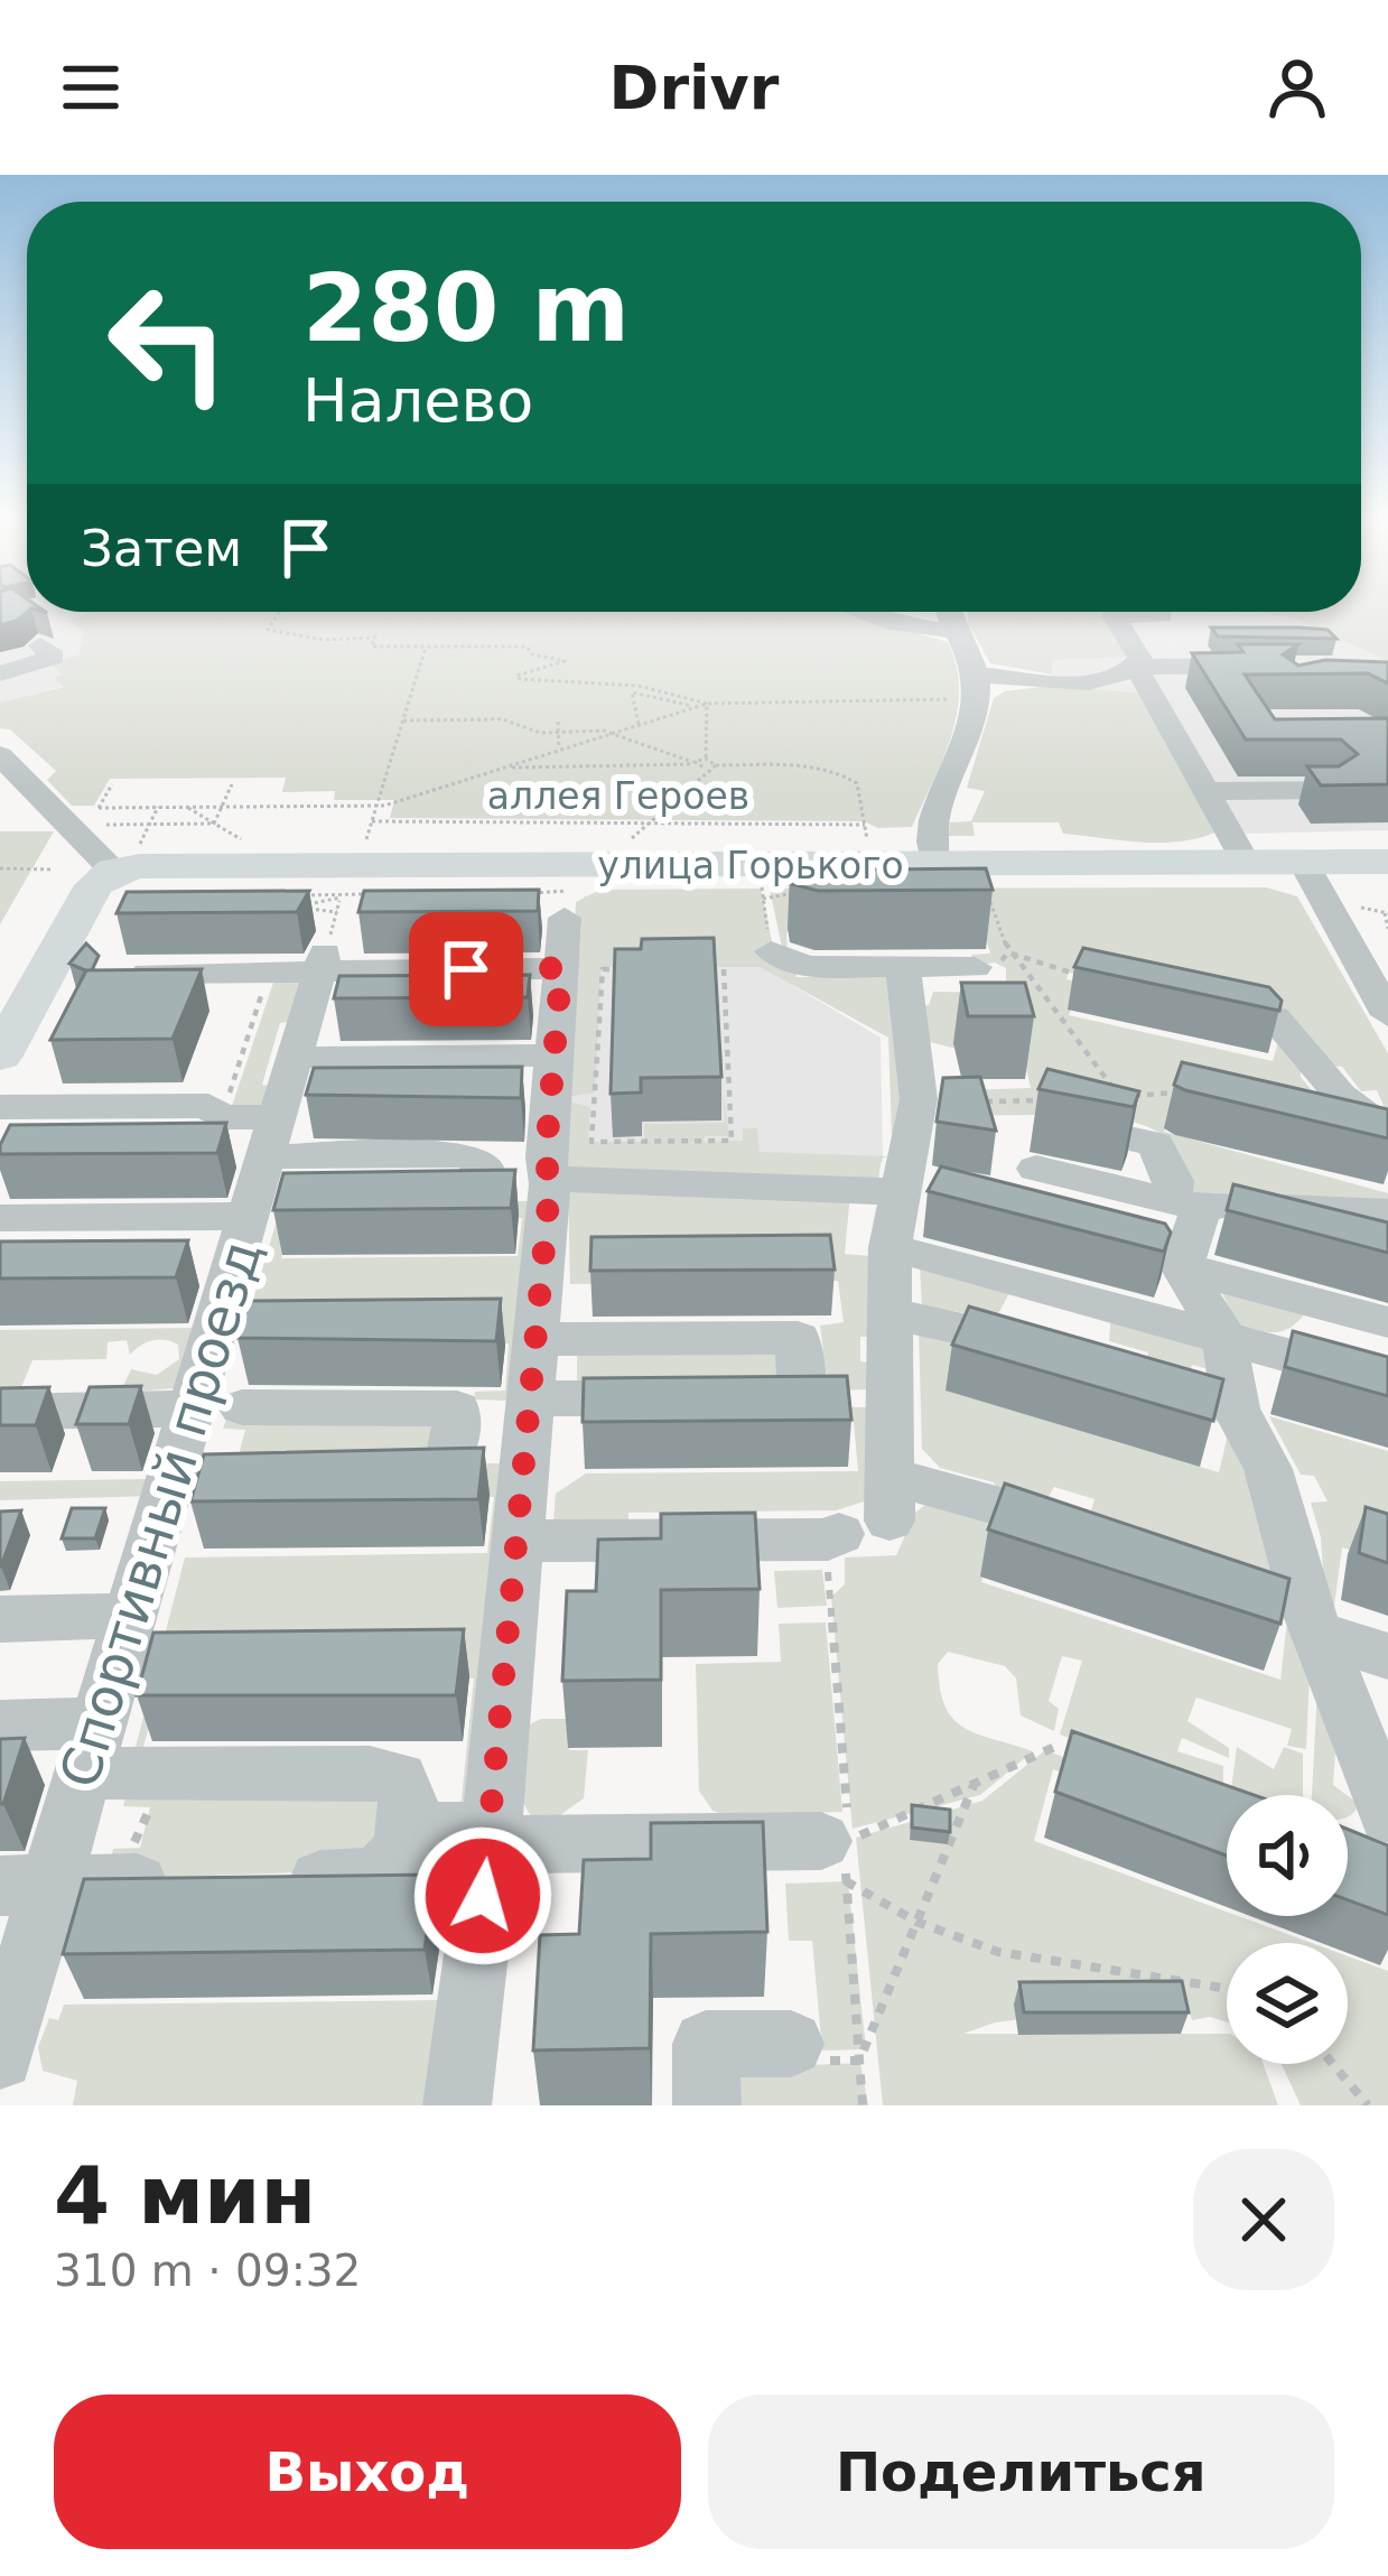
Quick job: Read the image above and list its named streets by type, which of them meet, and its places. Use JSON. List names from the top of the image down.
{
  "streets": {
    "main road": ["улица Горького"],
    "street": ["Спортивный проезд"],
    "path": ["аллея Героев"]
  },
  "page": {
    "header": "Drivr",
    "turn": ["280 m", "Налево"],
    "then": "Затем",
    "heading": ["4 мин", "310 m · 09:32"],
    "buttons": ["Выход", "Поделиться"]
  }
}
